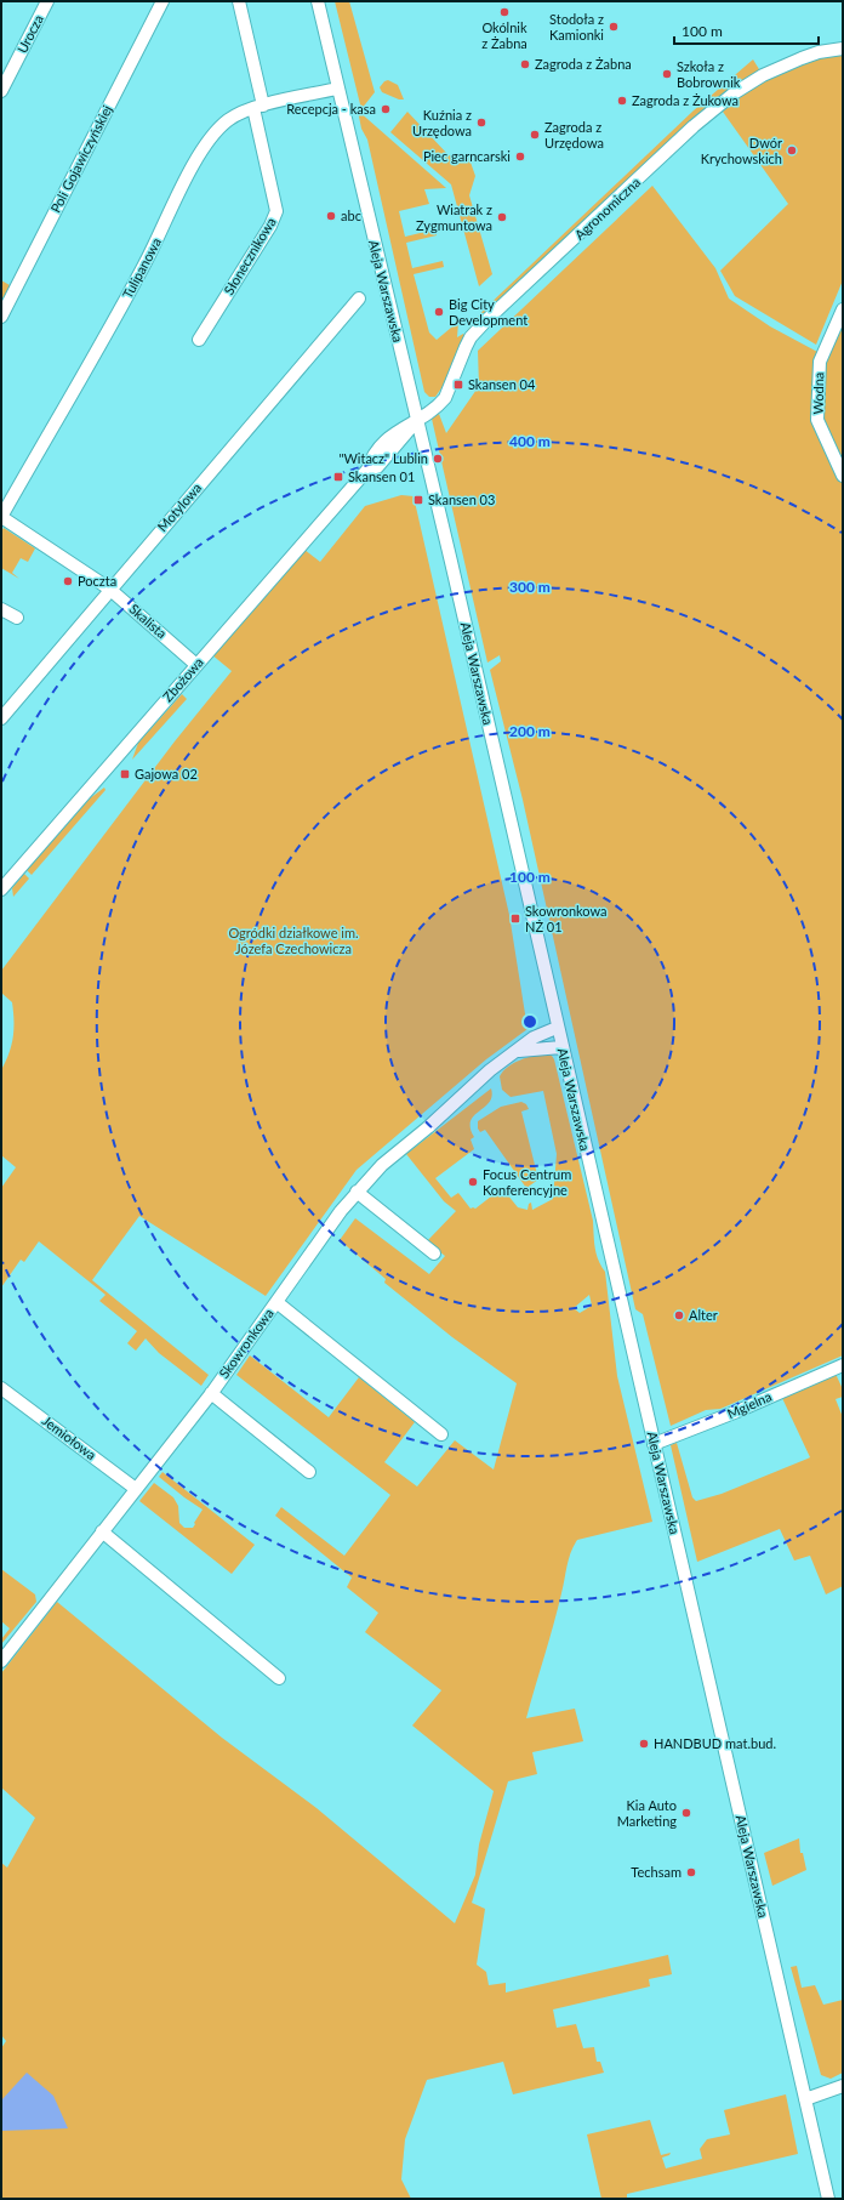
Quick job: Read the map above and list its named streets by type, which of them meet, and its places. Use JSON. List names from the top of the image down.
{
  "streets": {
    "street": [
      "Urocza",
      "Poli Gojawiczyńskiej",
      "Agronomiczna",
      "Słonecznikowa",
      "Tulipanowa",
      "Aleja Warszawska",
      "Wodna",
      "Motylowa",
      "Skalista",
      "Zbożowa",
      "Skowronkowa",
      "Mgielna",
      "Jemiołowa"
    ]
  },
  "crossings": [
    ["Agronomiczna", "Aleja Warszawska"],
    ["Agronomiczna", "Zbożowa"],
    ["Słonecznikowa", "Tulipanowa"],
    ["Tulipanowa", "Aleja Warszawska"],
    ["Tulipanowa", "Skalista"],
    ["Aleja Warszawska", "Zbożowa"],
    ["Aleja Warszawska", "Skowronkowa"],
    ["Aleja Warszawska", "Mgielna"],
    ["Motylowa", "Skalista"],
    ["Skalista", "Zbożowa"],
    ["Skowronkowa", "Jemiołowa"]
  ],
  "parks": ["Ogródki działkowe im. Józefa Czechowicza"],
  "places": {
    "other": [
      "Okólnik z Żabna",
      "Stodoła z Kamionki",
      "Zagroda z Żabna",
      "Szkoła z Bobrownik",
      "Zagroda z Żukowa",
      "Recepcja - kasa",
      "Kuźnia z Urzędowa",
      "Zagroda z Urzędowa",
      "Dwór Krychowskich",
      "Piec garncarski",
      "abc",
      "Wiatrak z Zygmuntowa",
      "Big City Development",
      "\"Witacz\" Lublin",
      "Poczta",
      "Focus Centrum Konferencyjne",
      "Alter",
      "HANDBUD mat.bud.",
      "Kia Auto Marketing",
      "Techsam"
    ],
    "transit": [
      "Skansen 04",
      "Skansen 01",
      "Skansen 03",
      "Gajowa 02",
      "Skowronkowa NŻ 01"
    ]
  },
  "scale_bar": "100 m",
  "rings": [
    "400 m",
    "300 m",
    "200 m",
    "100 m"
  ]
}
